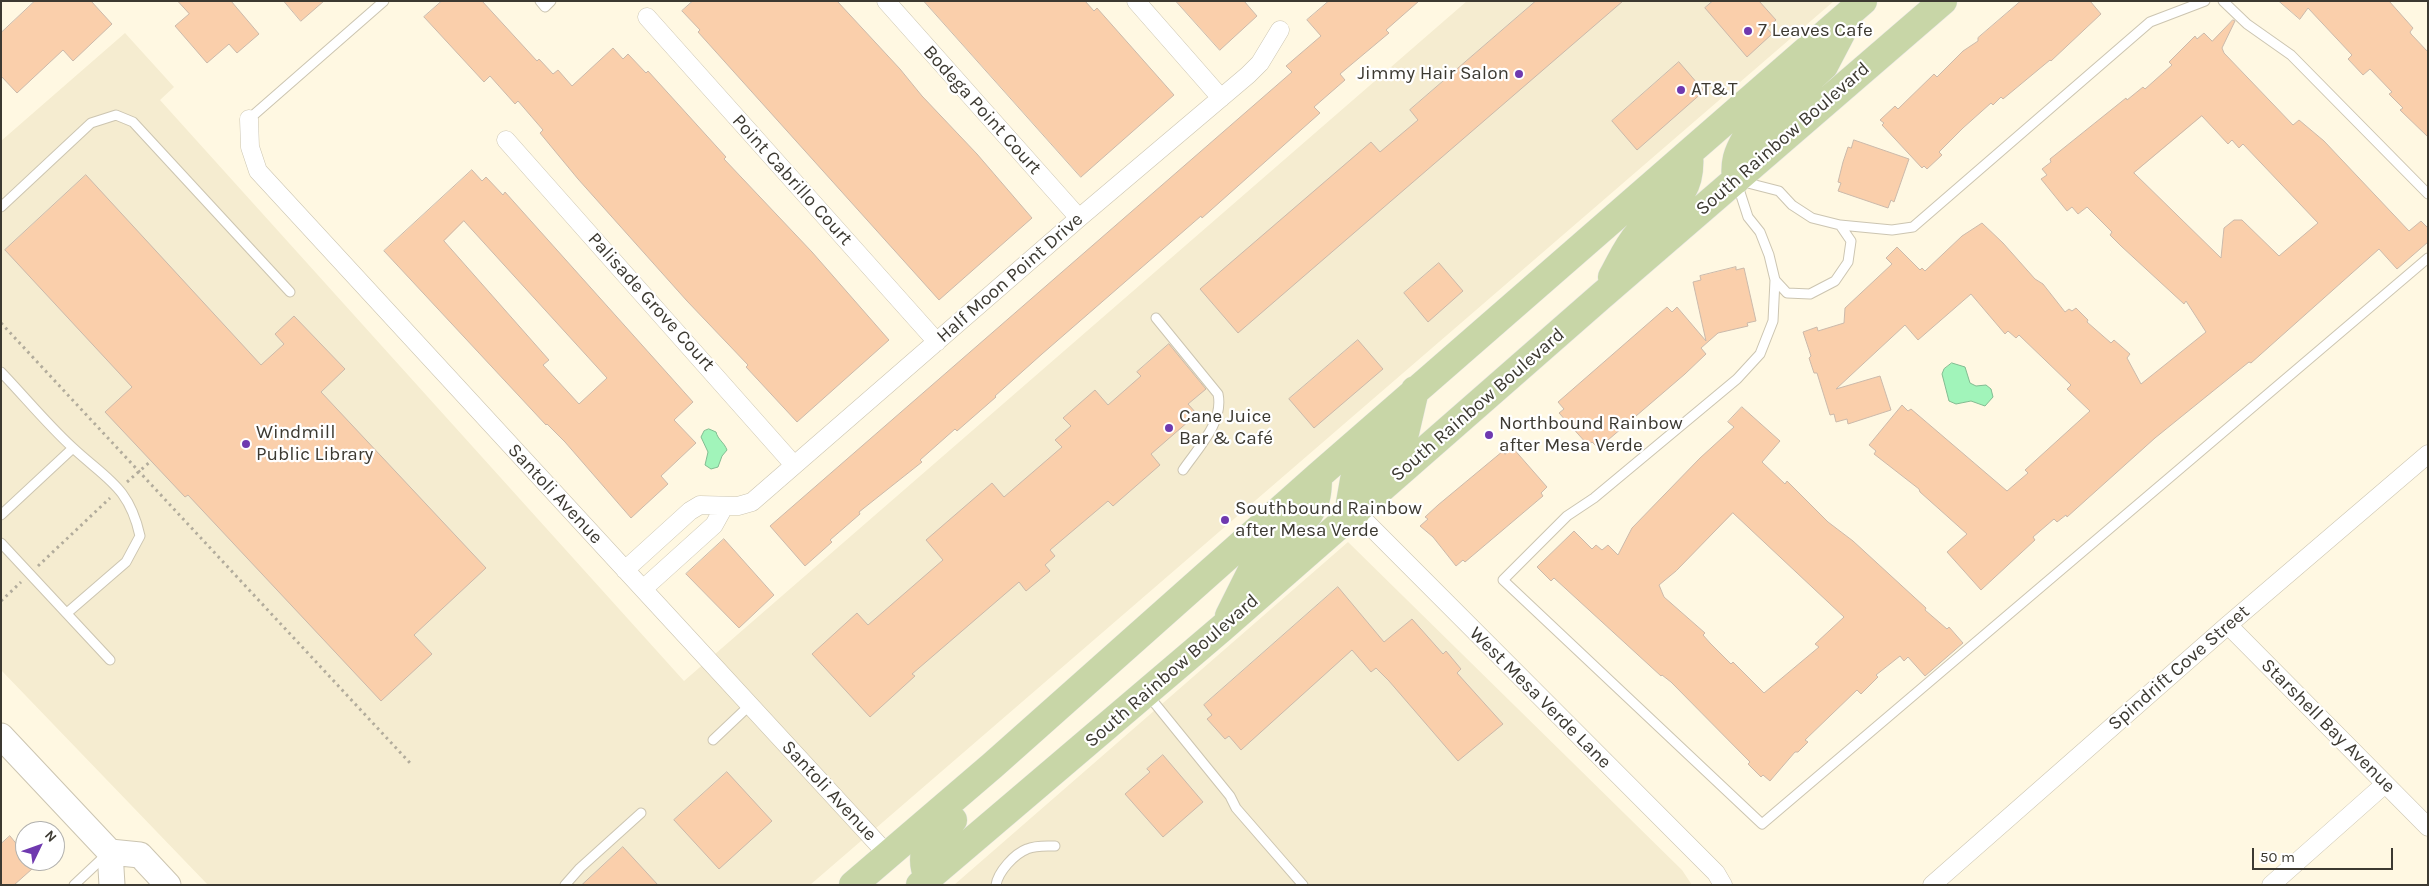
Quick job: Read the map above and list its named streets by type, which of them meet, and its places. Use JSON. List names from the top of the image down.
{
  "streets": {
    "main road": ["South Rainbow Boulevard"],
    "street": [
      "Bodega Point Court",
      "Point Cabrillo Court",
      "Half Moon Point Drive",
      "Palisade Grove Court",
      "Santoli Avenue",
      "Spindrift Cove Street",
      "West Mesa Verde Lane",
      "Starshell Bay Avenue"
    ]
  },
  "crossings": [
    ["Bodega Point Court", "Half Moon Point Drive"],
    ["South Rainbow Boulevard", "West Mesa Verde Lane"],
    ["Point Cabrillo Court", "Half Moon Point Drive"],
    ["Half Moon Point Drive", "Palisade Grove Court"],
    ["Half Moon Point Drive", "Santoli Avenue"],
    ["Spindrift Cove Street", "Starshell Bay Avenue"]
  ],
  "places": [
    "7 Leaves Cafe",
    "Jimmy Hair Salon",
    "AT&T",
    "Cane Juice Bar & Café",
    "Northbound Rainbow after Mesa Verde",
    "Windmill Public Library",
    "Southbound Rainbow after Mesa Verde"
  ],
  "scale_bar": "50 m",
  "north": "top right"
}
